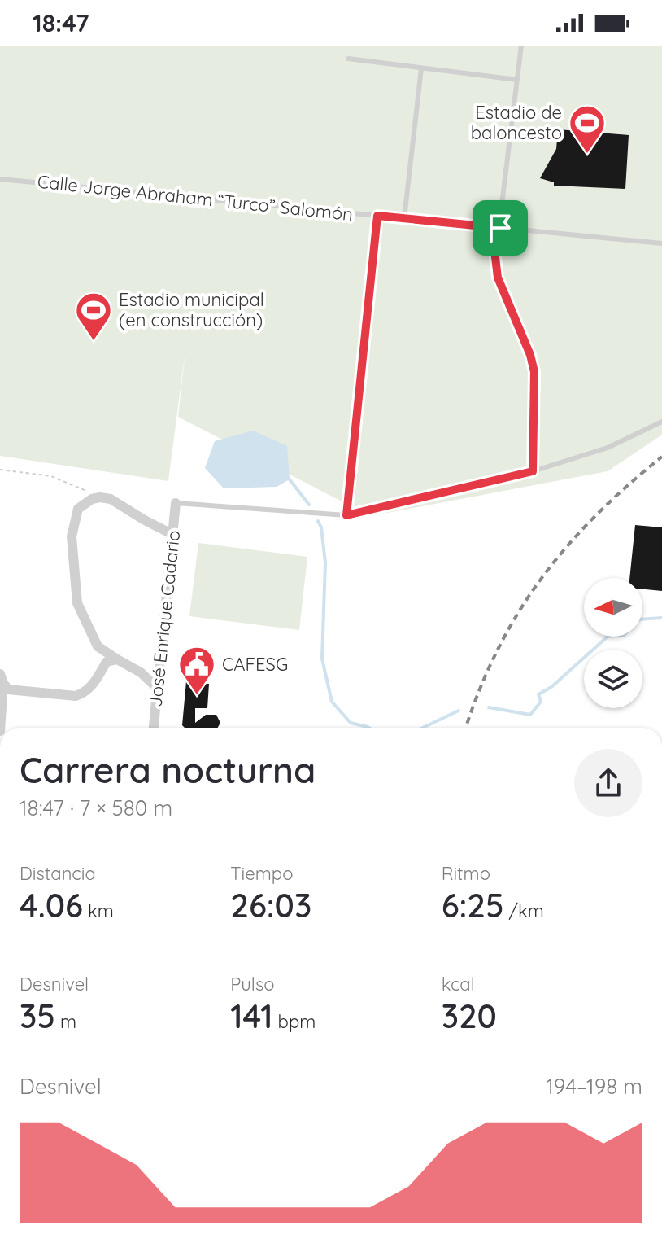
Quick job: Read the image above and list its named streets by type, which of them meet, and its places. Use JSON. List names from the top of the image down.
{
  "streets": {
    "street": ["José Enrique Cadario"],
    "lane": ["Calle Jorge Abraham “Turco” Salomón"]
  },
  "places": {
    "sports": ["Estadio de baloncesto", "Estadio municipal (en construcción)"],
    "public building": ["CAFESG"]
  },
  "north": "left",
  "page": {
    "status": "18:47",
    "heading": ["Carrera nocturna", "18:47 · 7 × 580 m"],
    "stats": [
      ["Distancia", "4.06 km"],
      ["Tiempo", "26:03"],
      ["Ritmo", "6:25 /km"],
      ["Desnivel", "35 m"],
      ["Pulso", "141 bpm"],
      ["kcal", "320"]
    ],
    "chart": ["Desnivel", "194–198 m"]
  }
}
